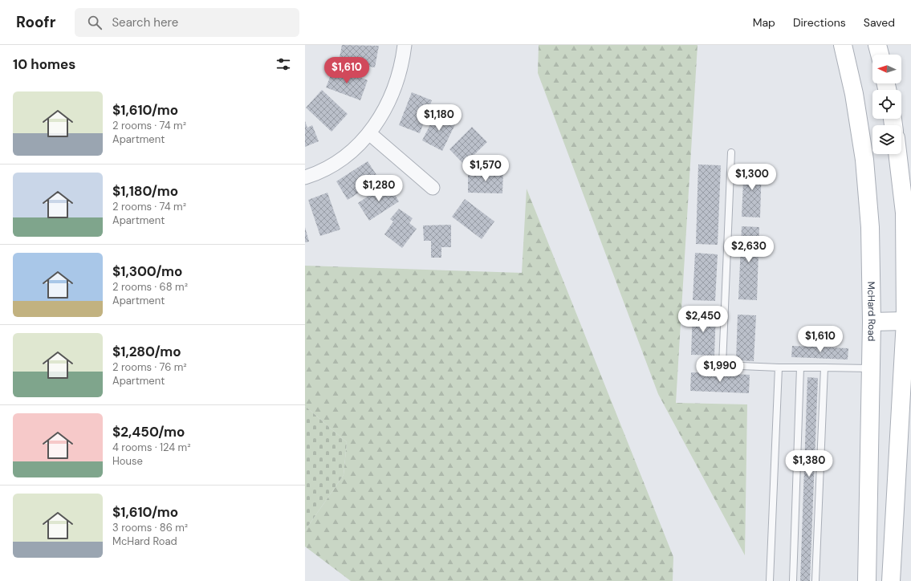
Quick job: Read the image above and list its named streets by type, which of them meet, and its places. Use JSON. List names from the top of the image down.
{
  "streets": {
    "main road": ["McHard Road"]
  },
  "north": "left",
  "page": {
    "header": "Roofr",
    "search": "Search here",
    "nav": ["Map", "Directions", "Saved"],
    "heading": "10 homes",
    "price": [
      "$1,610",
      "$1,180",
      "$1,570",
      "$1,300",
      "$1,280",
      "$2,630",
      "$2,450",
      "$1,610",
      "$1,990",
      "$1,380"
    ],
    "list": [
      {
        "name": "$1,610/mo",
        "note": "2 rooms · 74 m² · Apartment"
      },
      {
        "name": "$1,180/mo",
        "note": "2 rooms · 74 m² · Apartment"
      },
      {
        "name": "$1,300/mo",
        "note": "2 rooms · 68 m² · Apartment"
      },
      {
        "name": "$1,280/mo",
        "note": "2 rooms · 76 m² · Apartment"
      },
      {
        "name": "$2,450/mo",
        "note": "4 rooms · 124 m² · House"
      },
      {
        "name": "$1,610/mo",
        "note": "3 rooms · 86 m² · McHard Road"
      }
    ]
  }
}
